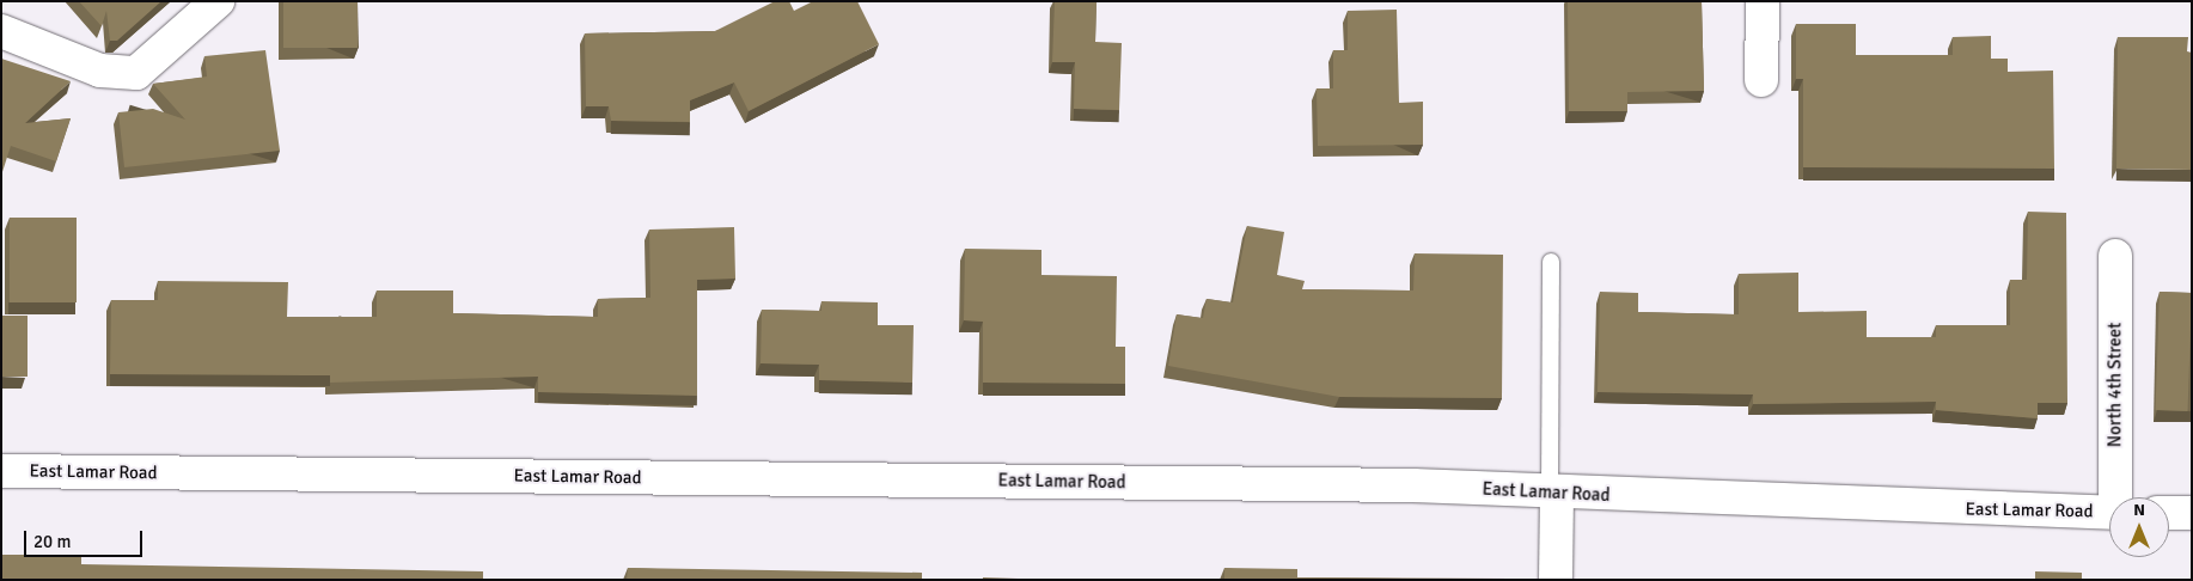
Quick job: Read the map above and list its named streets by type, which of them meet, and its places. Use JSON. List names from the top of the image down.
{
  "streets": {
    "street": ["North 4th Street", "East Lamar Road"]
  },
  "scale_bar": "20 m",
  "north": "top"
}
